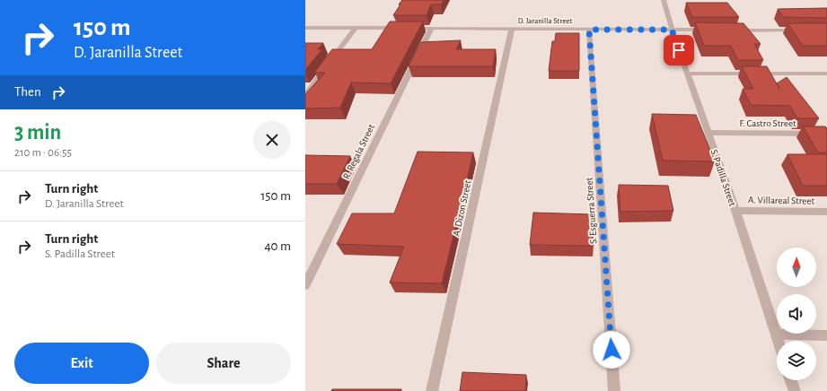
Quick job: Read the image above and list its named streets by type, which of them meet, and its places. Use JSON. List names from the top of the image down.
{
  "streets": {
    "street": [
      "D. Jaranilla Street",
      "F. Castro Street",
      "R. Regala Street",
      "S. Padilla Street",
      "A. Villareal Street",
      "A. Dizon Street",
      "S. Esguerra Street"
    ]
  },
  "crossings": [
    ["D. Jaranilla Street", "R. Regala Street"],
    ["D. Jaranilla Street", "S. Padilla Street"],
    ["D. Jaranilla Street", "A. Dizon Street"],
    ["D. Jaranilla Street", "S. Esguerra Street"],
    ["F. Castro Street", "S. Padilla Street"],
    ["S. Padilla Street", "A. Villareal Street"]
  ],
  "north": "top",
  "page": {
    "turn": ["150 m", "D. Jaranilla Street"],
    "then": "Then",
    "heading": ["3 min", "210 m · 06:55"],
    "list": [
      {
        "name": "Turn right",
        "note": "D. Jaranilla Street",
        "value": "150 m"
      },
      {
        "name": "Turn right",
        "note": "S. Padilla Street",
        "value": "40 m"
      }
    ],
    "buttons": ["Exit", "Share"]
  }
}
